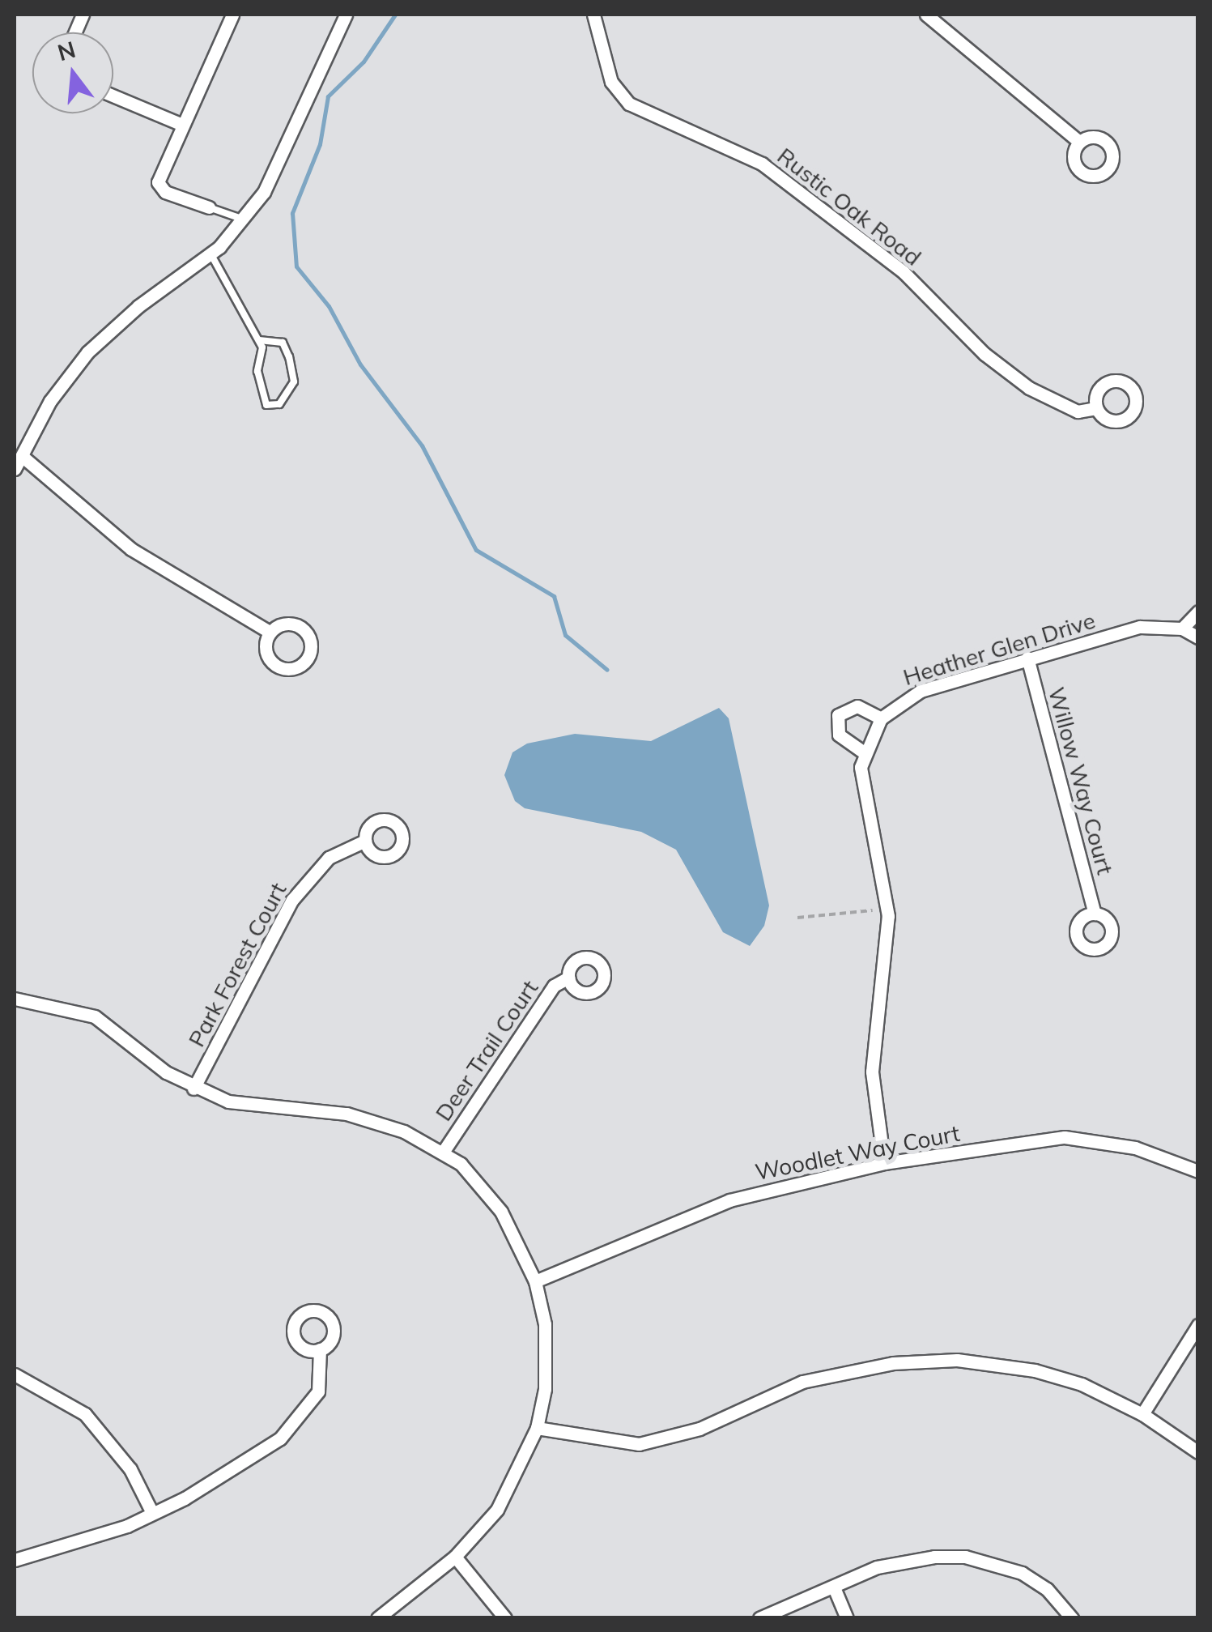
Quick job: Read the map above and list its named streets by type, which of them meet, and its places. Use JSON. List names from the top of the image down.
{
  "streets": {
    "street": [
      "Rustic Oak Road",
      "Heather Glen Drive",
      "Willow Way Court",
      "Park Forest Court",
      "Deer Trail Court",
      "Woodlet Way Court"
    ]
  },
  "crossings": [
    ["Heather Glen Drive", "Willow Way Court"],
    ["Heather Glen Drive", "Woodlet Way Court"]
  ],
  "north": "top"
}
